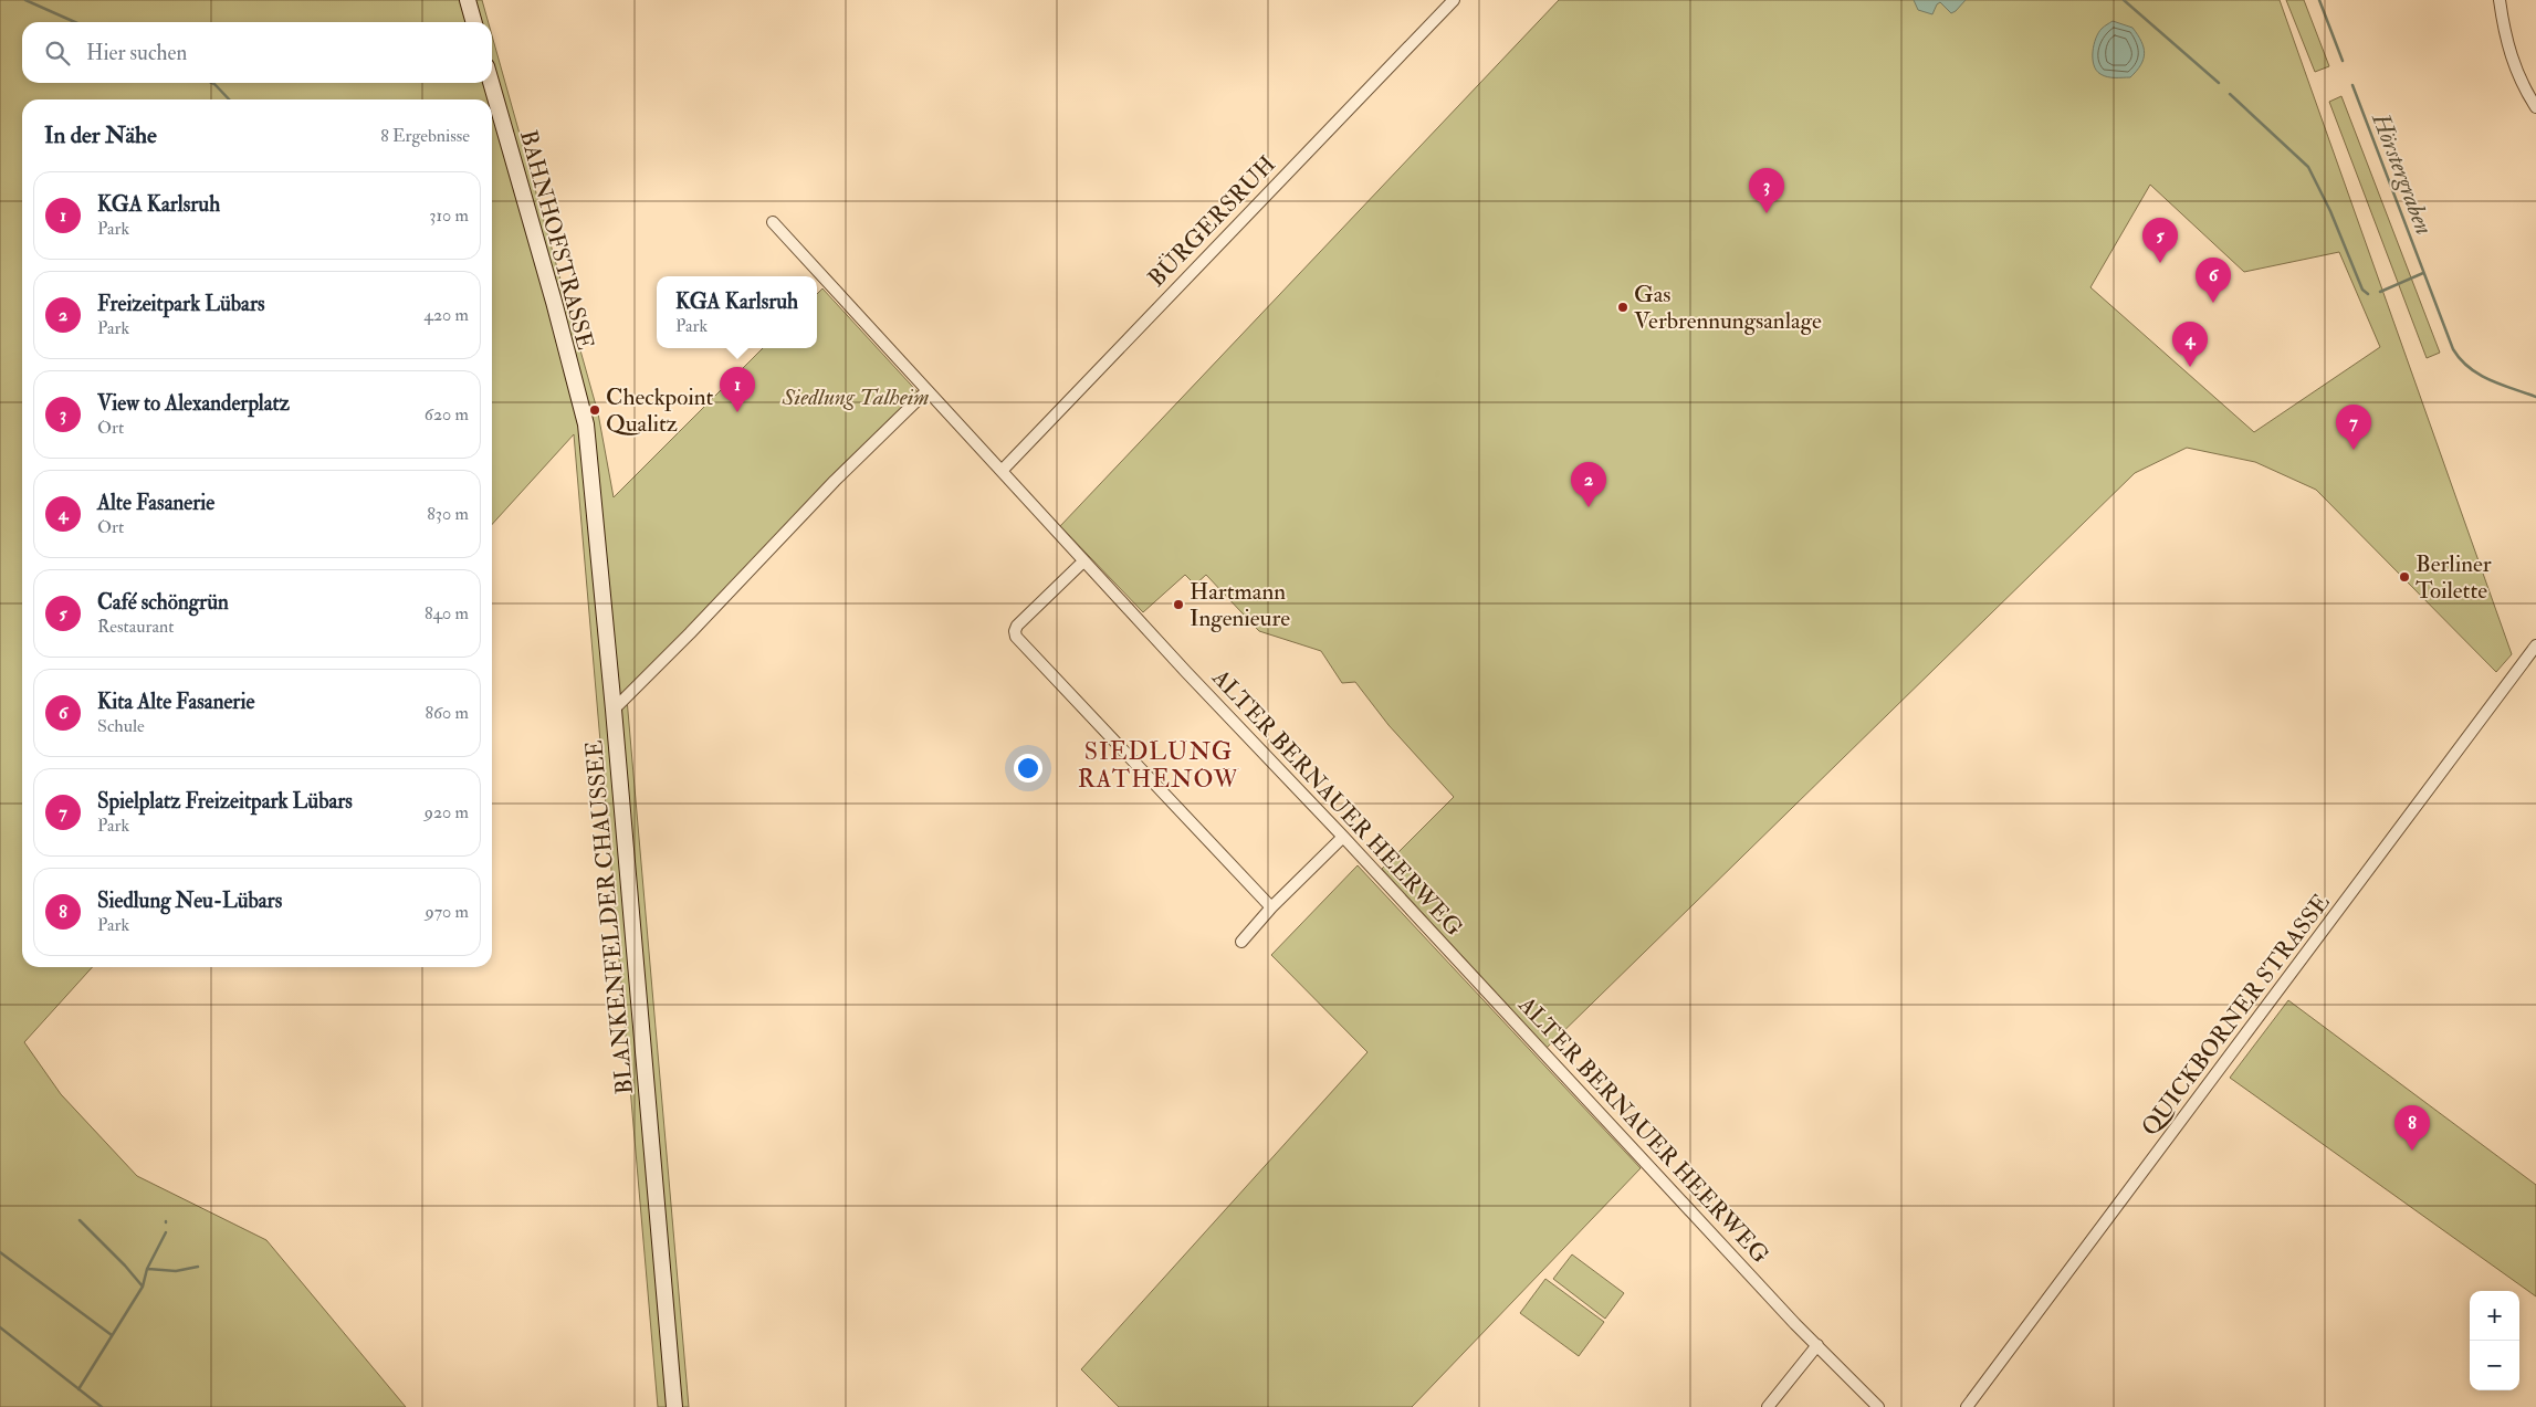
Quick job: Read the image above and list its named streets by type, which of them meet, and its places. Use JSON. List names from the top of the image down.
{
  "streets": {
    "street": [
      "BÜRGERSRUH",
      "BAHNHOFSTRASSE",
      "ALTER BERNAUER HEERWEG",
      "BLANKENFELDER CHAUSSEE",
      "QUICKBORNER STRASSE"
    ]
  },
  "crossings": [
    ["BÜRGERSRUH", "ALTER BERNAUER HEERWEG"],
    ["BAHNHOFSTRASSE", "BLANKENFELDER CHAUSSEE"]
  ],
  "districts": ["SIEDLUNG RATHENOW"],
  "water": ["Hörstergraben"],
  "parks": ["Siedlung Talheim"],
  "places": [
    "Gas Verbrennungsanlage",
    "Checkpoint Qualitz",
    "Berliner Toilette",
    "Hartmann Ingenieure"
  ],
  "page": {
    "search": "Hier suchen",
    "heading": ["In der Nähe", "8 Ergebnisse"],
    "pins": [
      "3",
      "5",
      "6",
      "4",
      "1",
      "7",
      "2",
      "8"
    ],
    "list": [
      {
        "mark": "1",
        "name": "KGA Karlsruh",
        "note": "Park",
        "value": "310 m"
      },
      {
        "mark": "2",
        "name": "Freizeitpark Lübars",
        "note": "Park",
        "value": "420 m"
      },
      {
        "mark": "3",
        "name": "View to Alexanderplatz",
        "note": "Ort",
        "value": "620 m"
      },
      {
        "mark": "4",
        "name": "Alte Fasanerie",
        "note": "Ort",
        "value": "830 m"
      },
      {
        "mark": "5",
        "name": "Café schöngrün",
        "note": "Restaurant",
        "value": "840 m"
      },
      {
        "mark": "6",
        "name": "Kita Alte Fasanerie",
        "note": "Schule",
        "value": "860 m"
      },
      {
        "mark": "7",
        "name": "Spielplatz Freizeitpark Lübars",
        "note": "Park",
        "value": "920 m"
      },
      {
        "mark": "8",
        "name": "Siedlung Neu-Lübars",
        "note": "Park",
        "value": "970 m"
      }
    ],
    "popup": ["KGA Karlsruh", "Park"],
    "map_buttons": ["+", "−"]
  }
}
